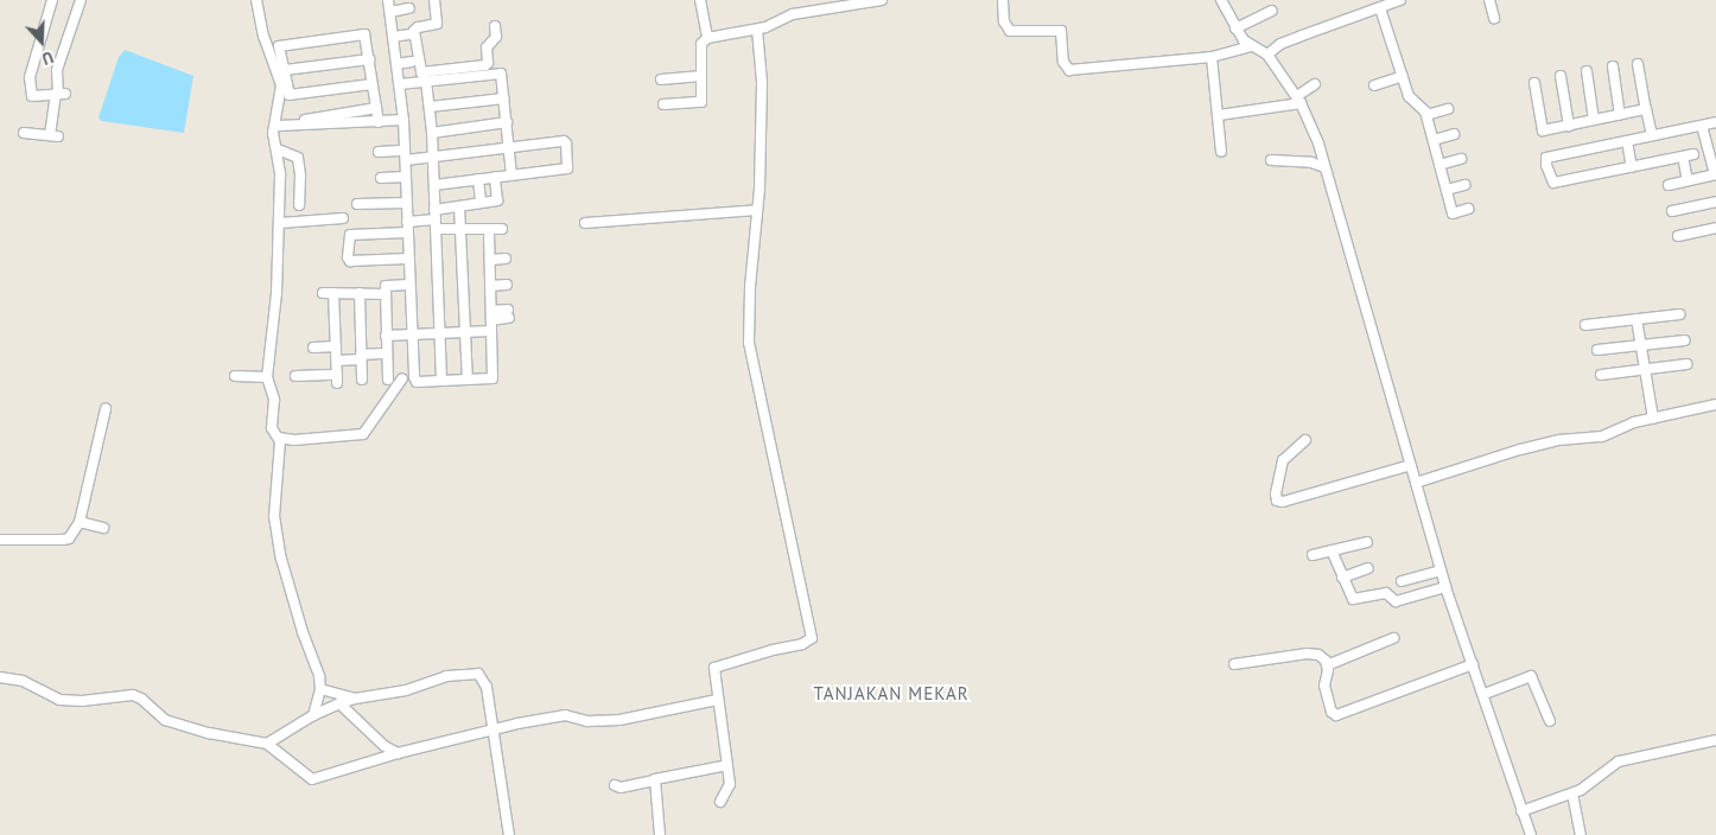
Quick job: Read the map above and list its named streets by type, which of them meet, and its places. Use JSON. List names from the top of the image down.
{
  "districts": ["TANJAKAN MEKAR"],
  "north": "bottom"
}
